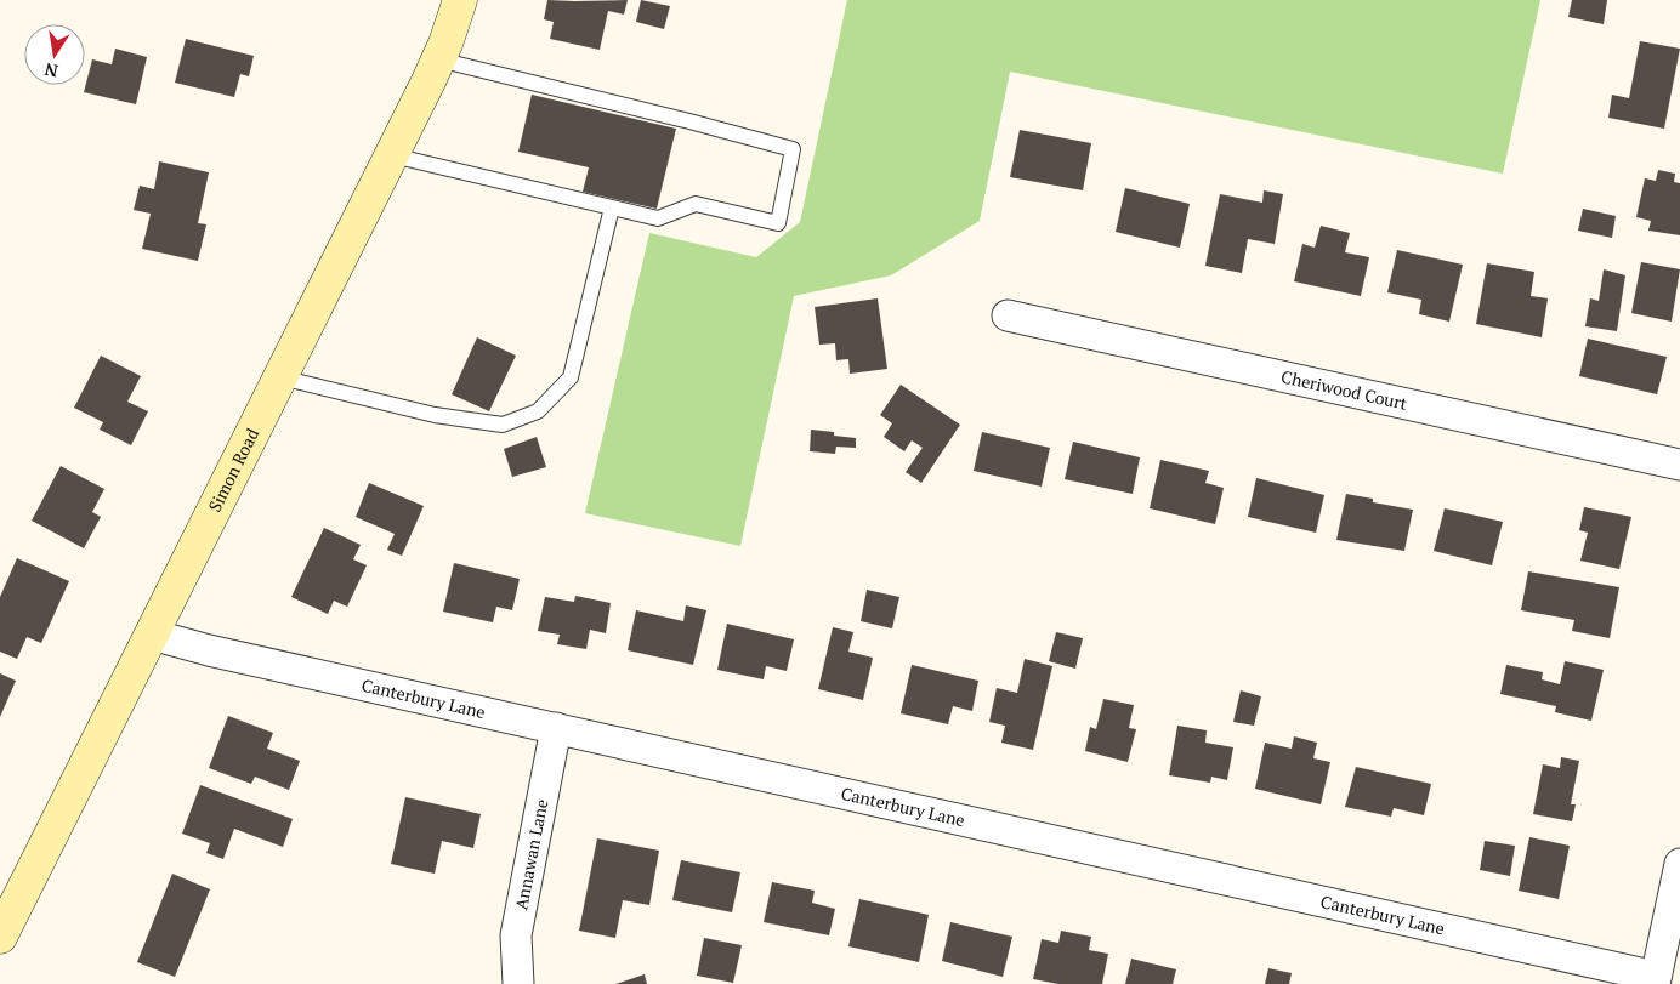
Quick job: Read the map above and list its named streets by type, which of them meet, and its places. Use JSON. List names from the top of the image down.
{
  "streets": {
    "street": [
      "Cheriwood Court",
      "Simon Road",
      "Canterbury Lane",
      "Annawan Lane"
    ]
  },
  "crossings": [
    ["Simon Road", "Canterbury Lane"],
    ["Canterbury Lane", "Annawan Lane"]
  ],
  "north": "bottom"
}
